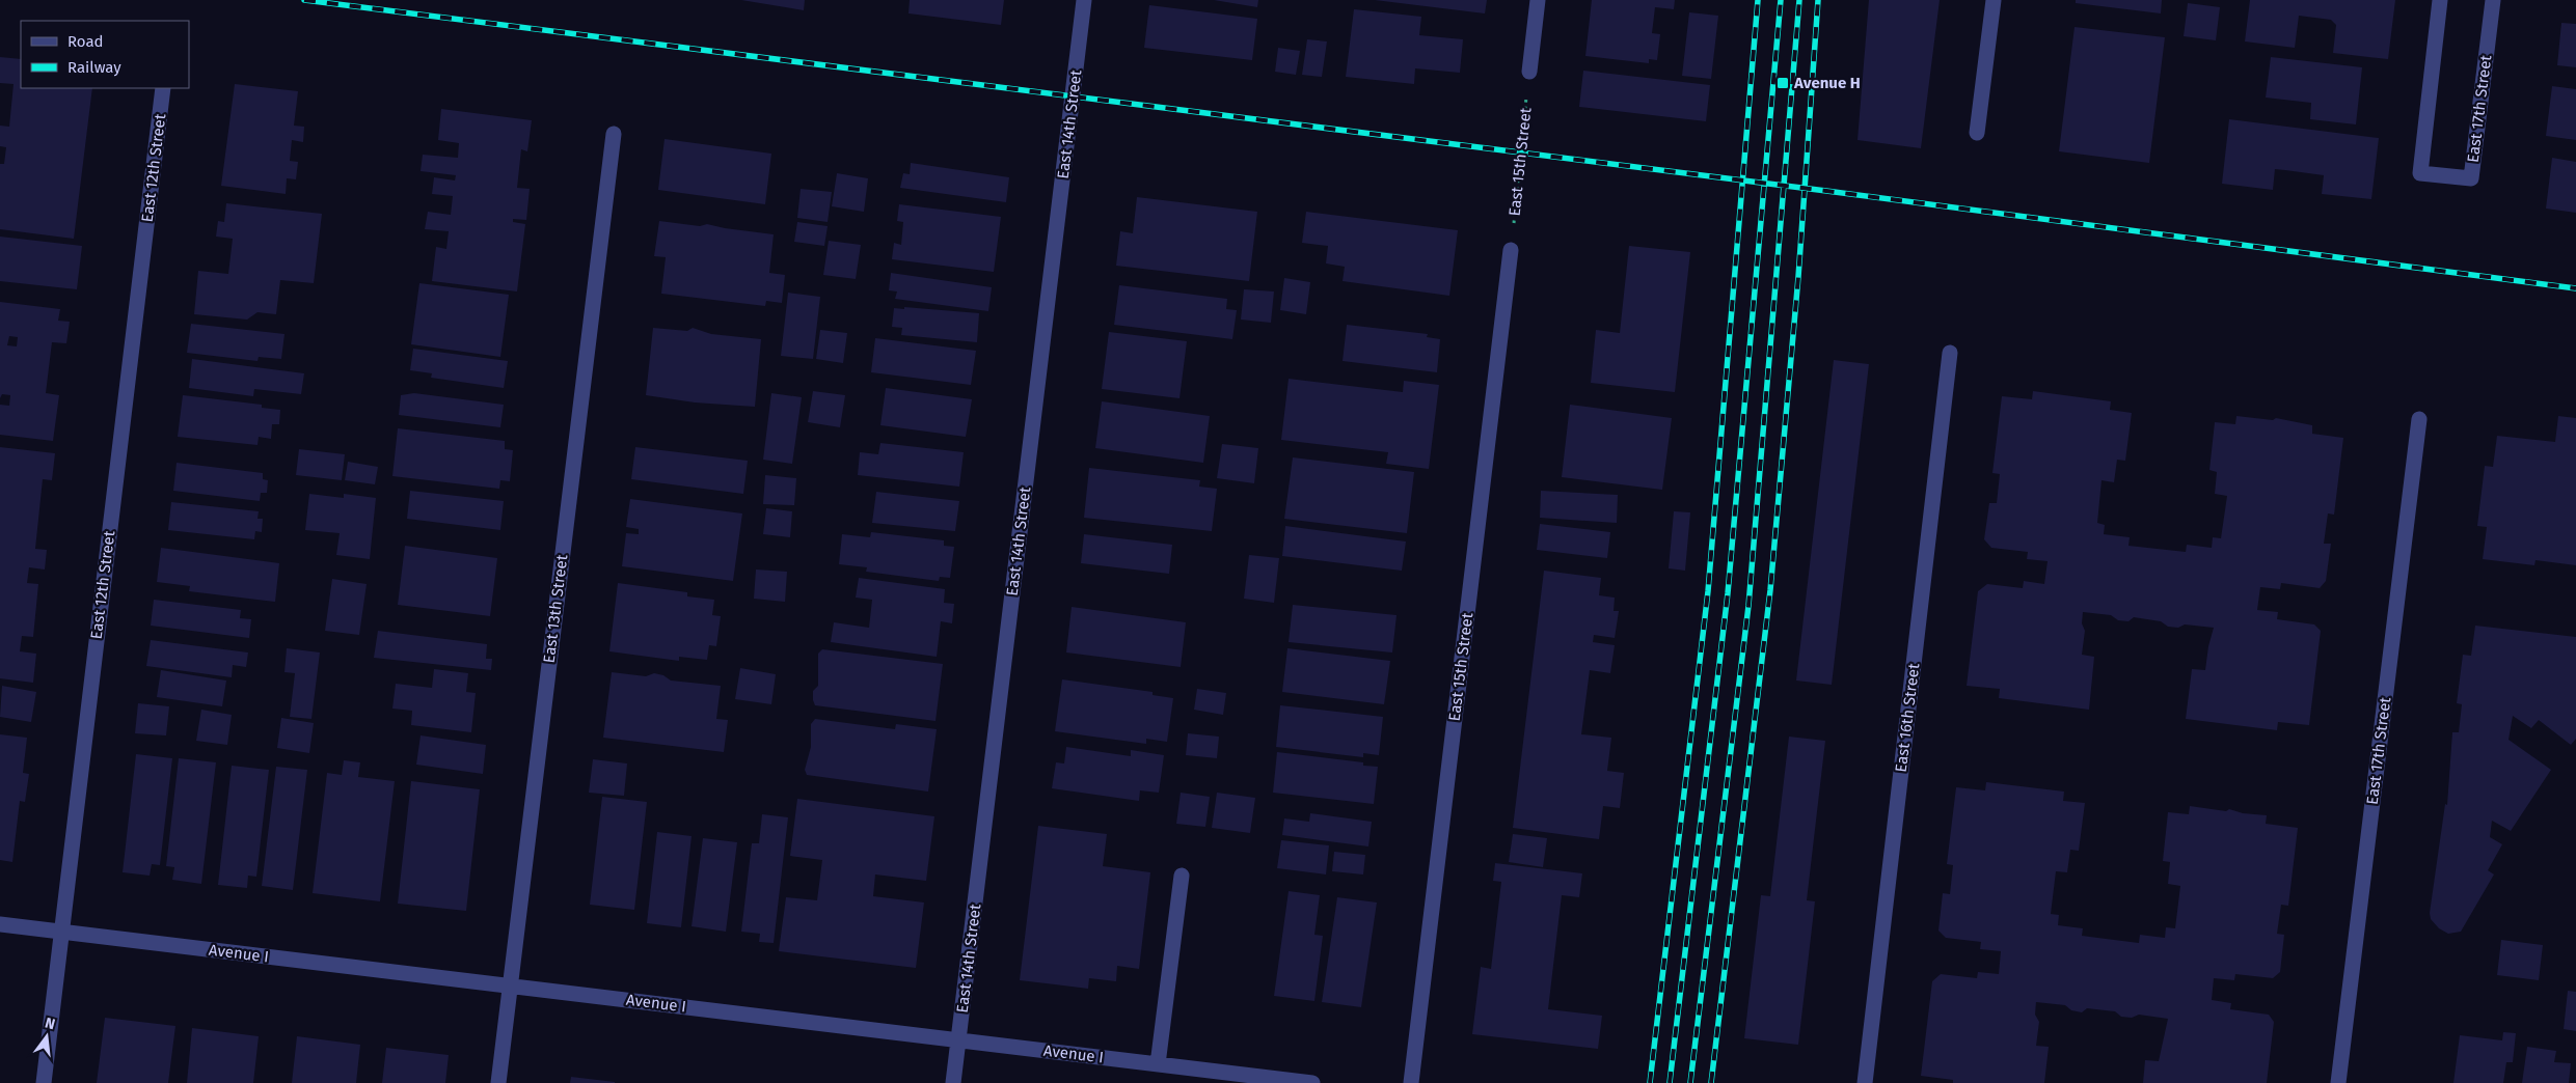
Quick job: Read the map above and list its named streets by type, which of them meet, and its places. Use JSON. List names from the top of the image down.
{
  "streets": {
    "street": [
      "East 17th Street",
      "East 14th Street",
      "East 15th Street",
      "East 12th Street",
      "East 13th Street",
      "East 16th Street",
      "Avenue I"
    ]
  },
  "crossings": [
    ["East 14th Street", "Avenue I"],
    ["East 12th Street", "Avenue I"],
    ["East 13th Street", "Avenue I"]
  ],
  "places": {
    "transit": ["Avenue H"]
  },
  "legend": ["Road", "Railway"],
  "north": "top"
}
